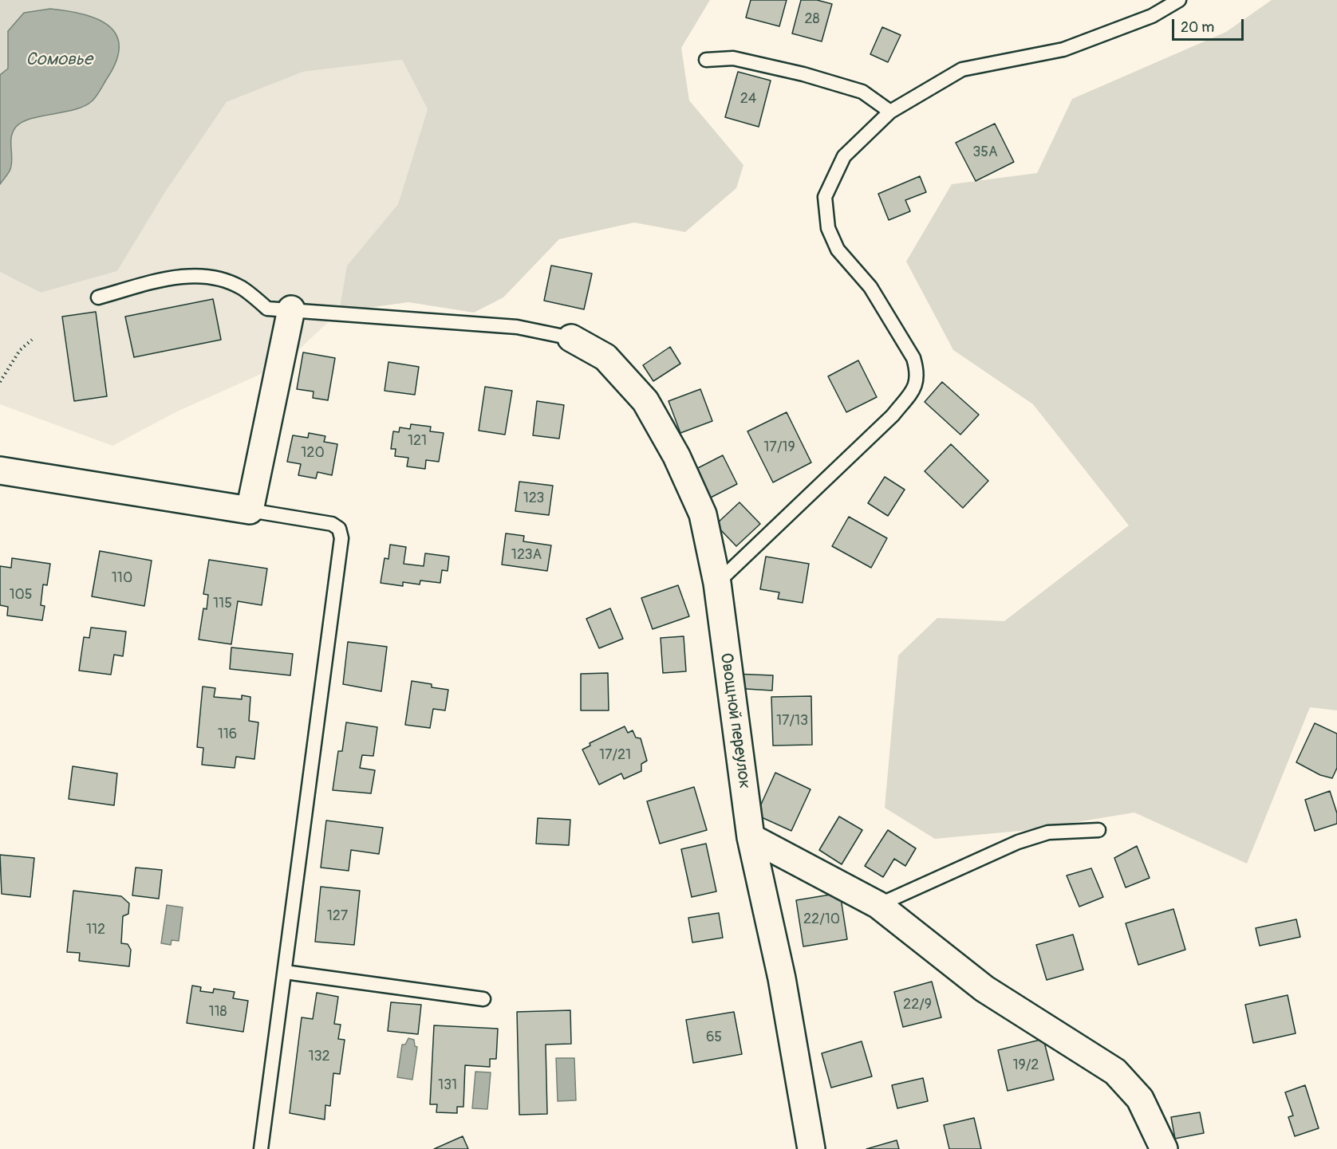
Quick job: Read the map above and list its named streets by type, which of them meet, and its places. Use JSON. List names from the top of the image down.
{
  "streets": {
    "street": ["Овощной переулок"]
  },
  "water": ["Сомовье"],
  "house_numbers": [
    "28",
    "24",
    "35А",
    "121",
    "17/19",
    "120",
    "123",
    "123А",
    "110",
    "105",
    "115",
    "17/13",
    "116",
    "17/21",
    "127",
    "22/10",
    "112",
    "22/9",
    "118",
    "65",
    "132",
    "19/2",
    "131"
  ],
  "scale_bar": "20 m"
}
